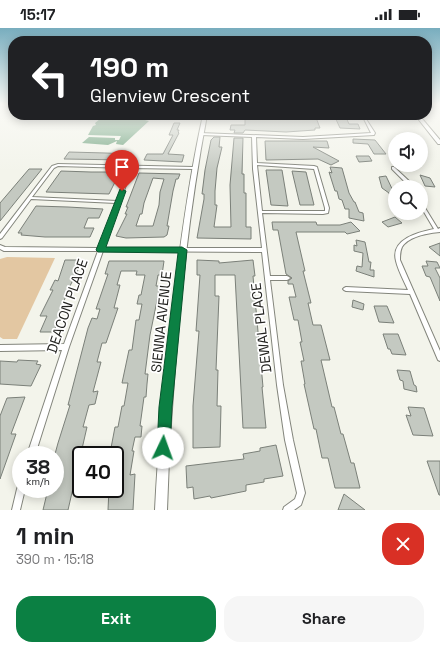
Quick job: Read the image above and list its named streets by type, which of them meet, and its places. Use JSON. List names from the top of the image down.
{
  "streets": {
    "street": ["DEACON PLACE", "SIENNA AVENUE", "DEWAL PLACE"]
  },
  "page": {
    "status": "15:17",
    "turn": ["190 m", "Glenview Crescent"],
    "speed": "38 km/h",
    "limit": "40",
    "heading": ["1 min", "390 m · 15:18"],
    "buttons": ["Exit", "Share"]
  }
}
